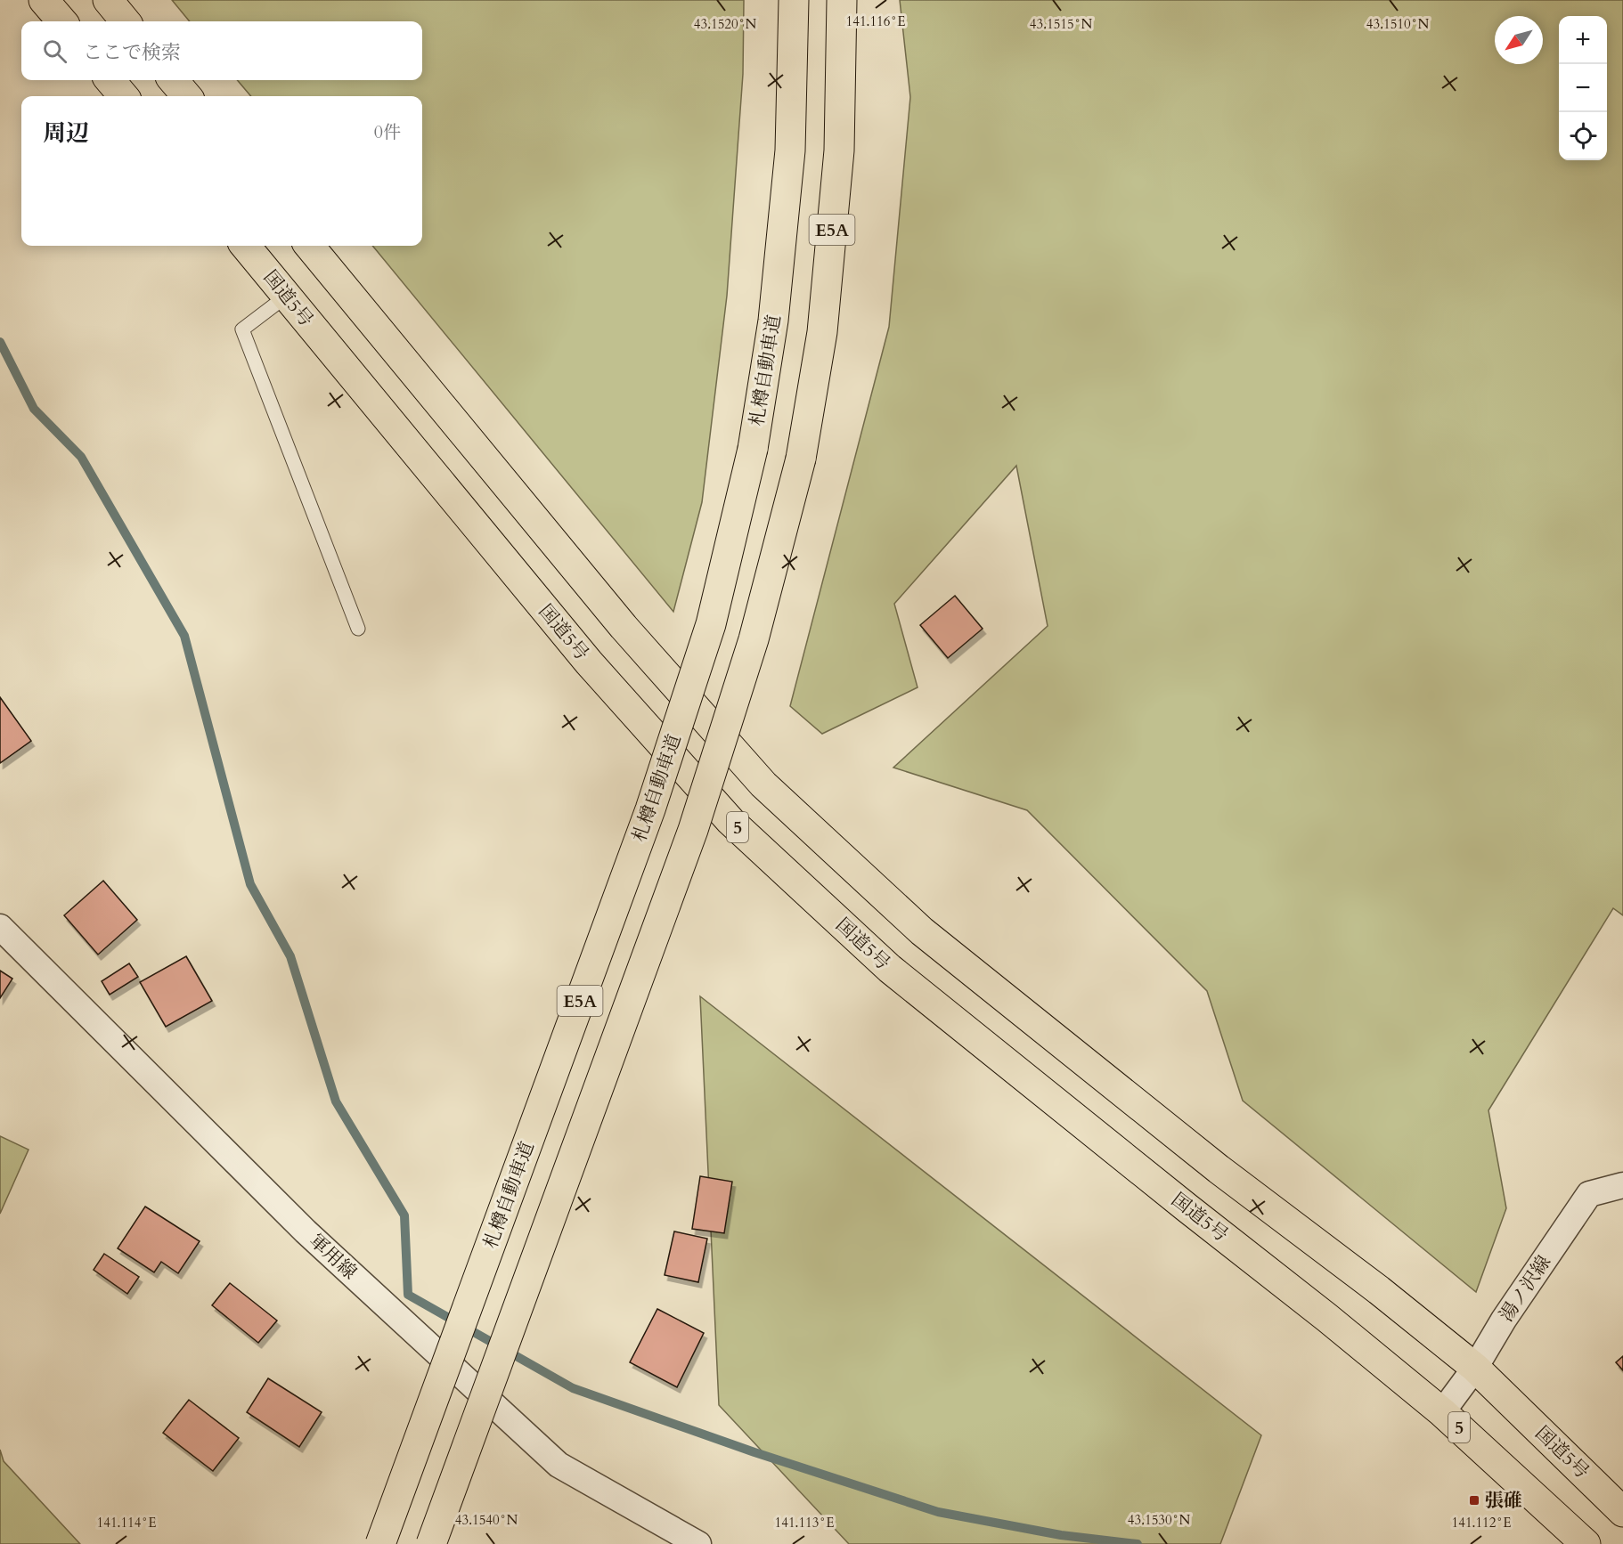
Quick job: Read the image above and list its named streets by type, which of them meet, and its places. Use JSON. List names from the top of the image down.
{
  "streets": {
    "highway": [
      "E5A",
      "国道5号",
      "札樽自動車道",
      "5"
    ],
    "street": ["軍用線", "湯ノ沢線"]
  },
  "crossings": [
    ["国道5号", "湯ノ沢線"]
  ],
  "places": {
    "transit": ["張碓"]
  },
  "north": "bottom left",
  "page": {
    "map_buttons": ["+", "−"],
    "search": "ここで検索",
    "heading": ["周辺", "0件"]
  },
  "coordinates": [
    "141.116°E",
    "43.1520°N",
    "43.1515°N",
    "43.1510°N",
    "43.1540°N",
    "43.1530°N",
    "141.114°E",
    "141.113°E",
    "141.112°E"
  ]
}
